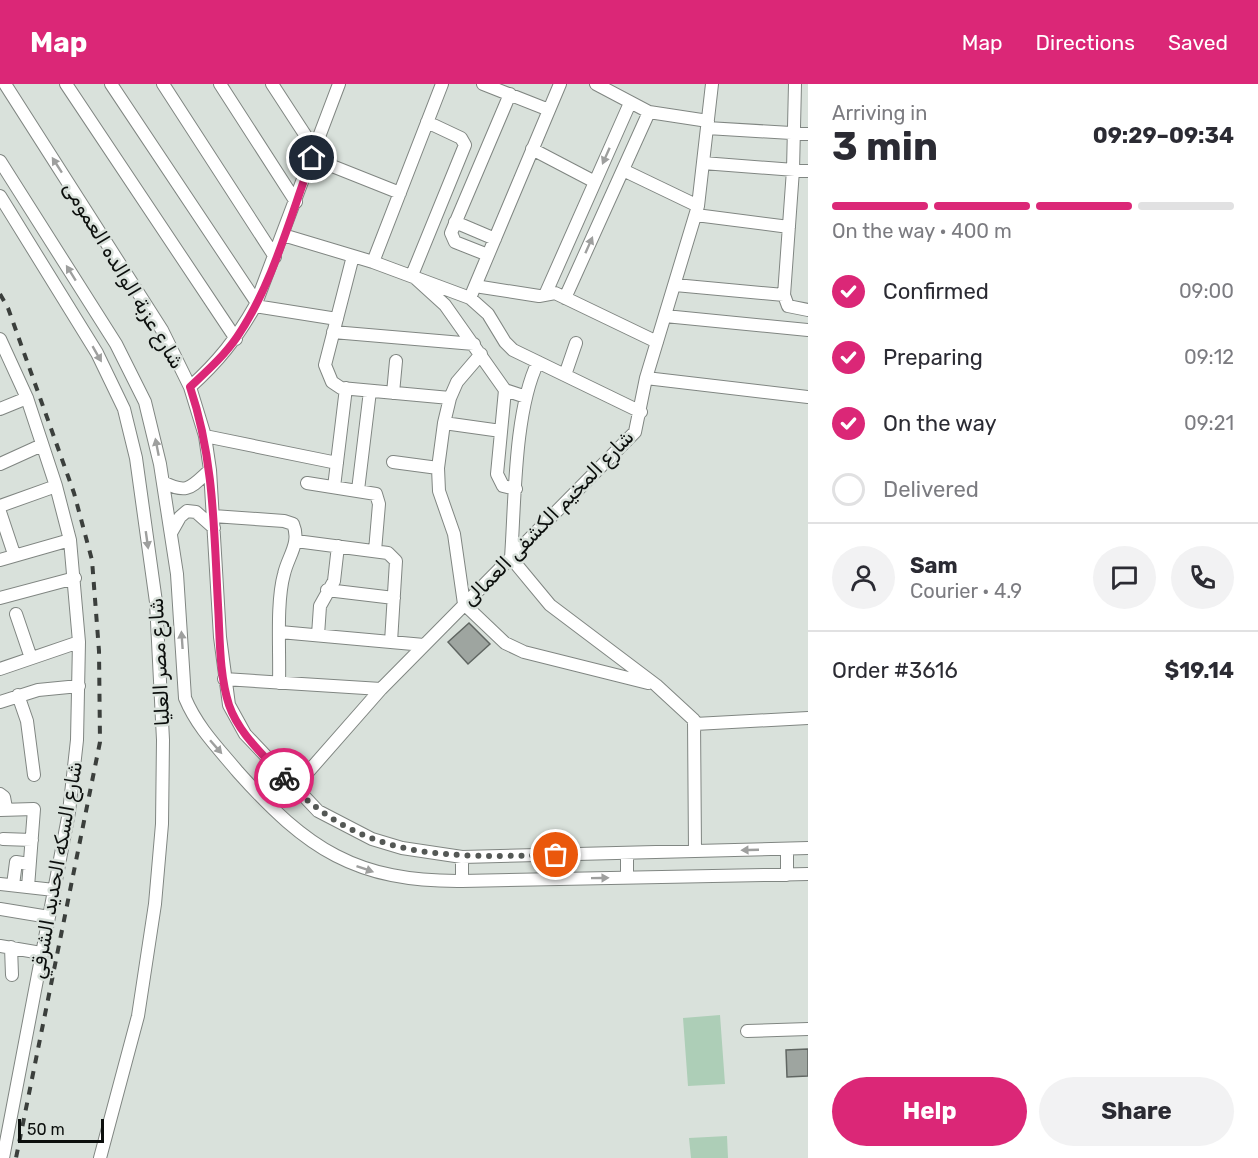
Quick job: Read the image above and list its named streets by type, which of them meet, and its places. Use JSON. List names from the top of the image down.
{
  "streets": {
    "street": [
      "شارع عزبة الوالده العمومى",
      "شارع المخيم الكشفى العمالى",
      "شارع مصر العليا",
      "شارع السكه الحديد الشرقي"
    ]
  },
  "crossings": [
    ["شارع عزبة الوالده العمومى", "شارع المخيم الكشفى العمالى"]
  ],
  "scale_bar": "50 m",
  "page": {
    "header": "Map",
    "nav": ["Map", "Directions", "Saved"],
    "heading": ["3 min", "Arriving in", "09:29–09:34"],
    "panel": [
      "Sam",
      "Courier · 4.9",
      "Order #3616",
      "$19.14"
    ],
    "bar": "On the way · 400 m",
    "list": [
      ["Confirmed", "09:00"],
      ["Preparing", "09:12"],
      ["On the way", "09:21"],
      "Delivered"
    ],
    "buttons": ["Help", "Share"],
    "scale": "50 m"
  }
}
